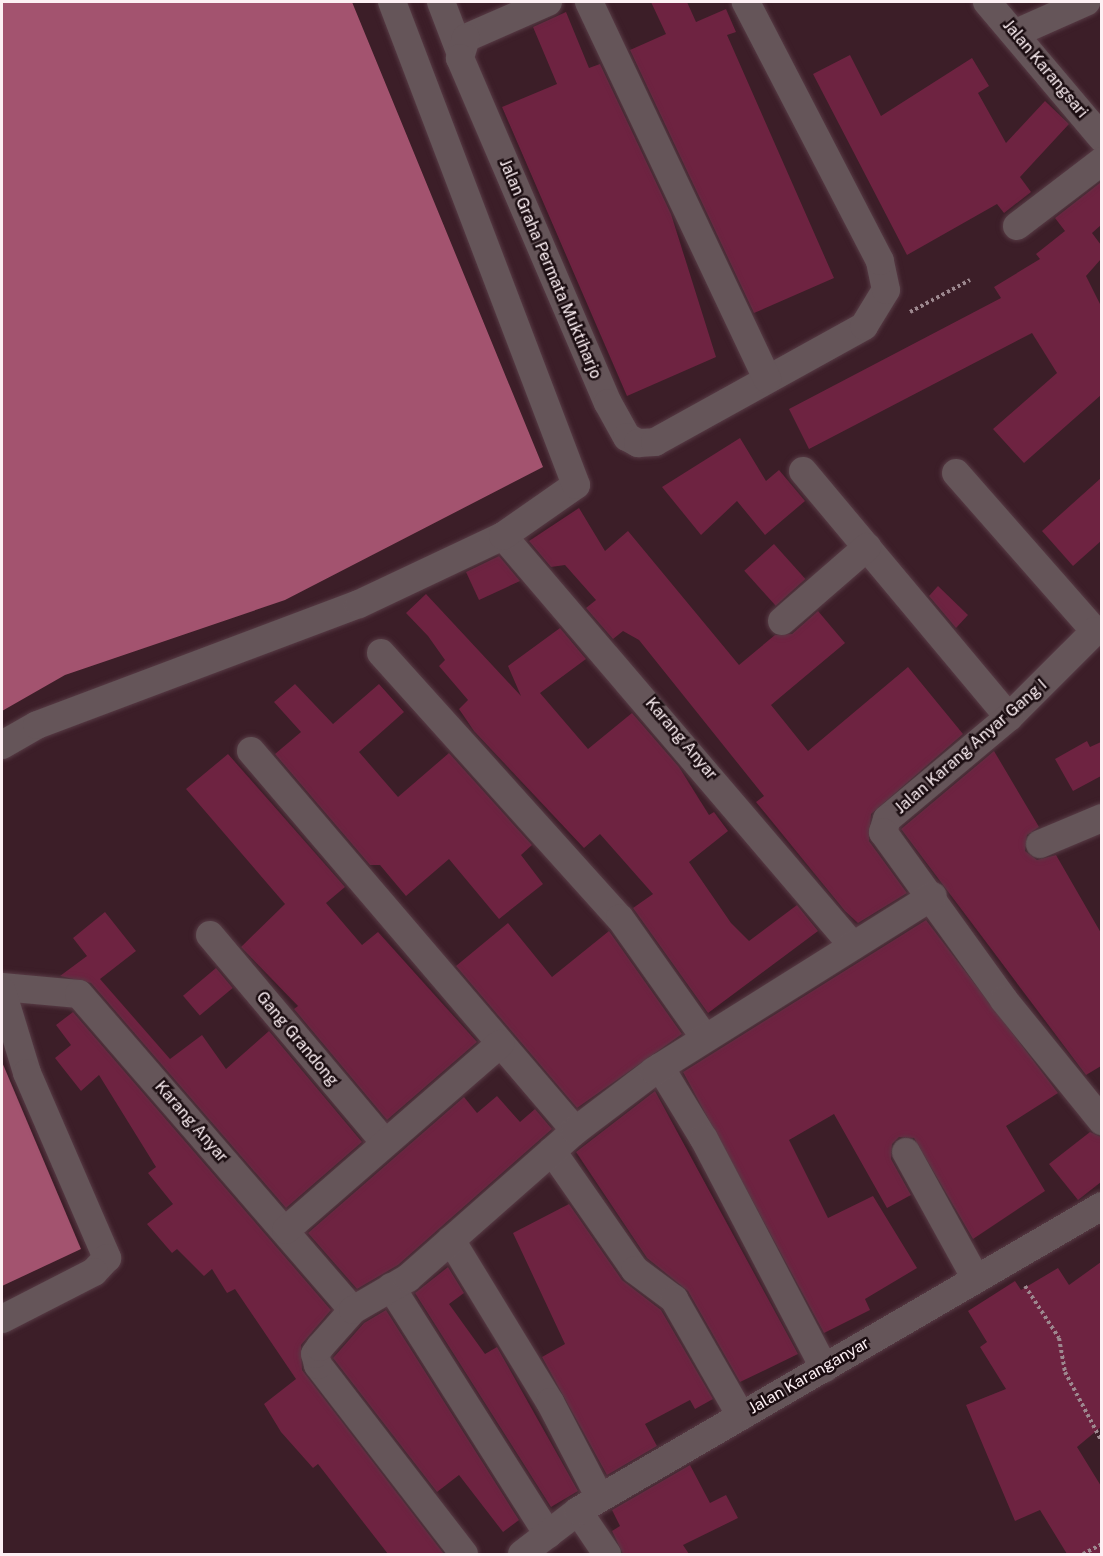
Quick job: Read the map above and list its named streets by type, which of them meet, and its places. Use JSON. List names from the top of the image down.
{
  "streets": {
    "street": [
      "Jalan Karangsari",
      "Jalan Graha Permata Muktiharjo",
      "Karang Anyar",
      "Jalan Karang Anyar Gang I",
      "Gang Grandong",
      "Jalan Karanganyar"
    ]
  }
}
